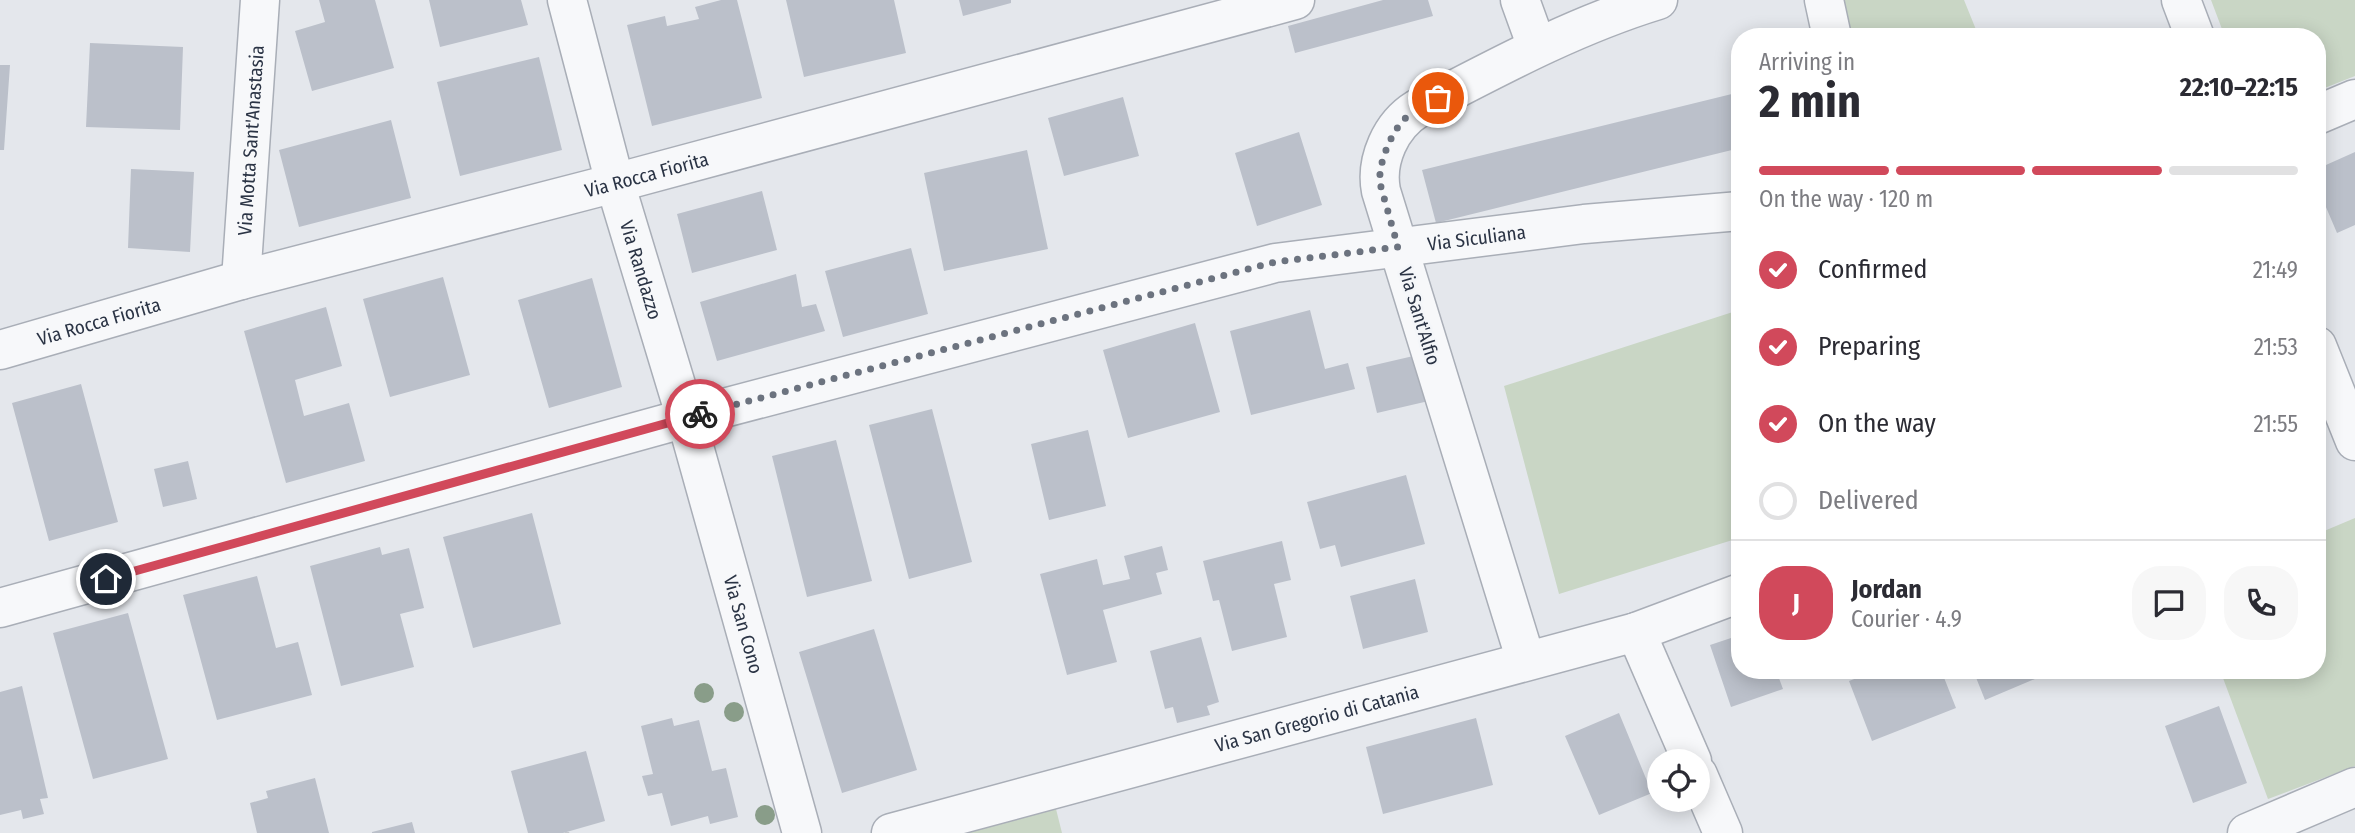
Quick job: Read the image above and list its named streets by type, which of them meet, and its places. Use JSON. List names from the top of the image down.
{
  "streets": {
    "street": [
      "Via Motta Sant'Anastasia",
      "Via Rocca Fiorita",
      "Via Siculiana",
      "Via Randazzo",
      "Via Sant'Alfio",
      "Via San Cono",
      "Via San Gregorio di Catania"
    ]
  },
  "crossings": [
    ["Via Motta Sant'Anastasia", "Via Rocca Fiorita"],
    ["Via Rocca Fiorita", "Via Randazzo"],
    ["Via Siculiana", "Via Randazzo"],
    ["Via Siculiana", "Via Sant'Alfio"],
    ["Via Siculiana", "Via San Cono"],
    ["Via Randazzo", "Via San Cono"],
    ["Via Sant'Alfio", "Via San Gregorio di Catania"]
  ],
  "page": {
    "heading": ["2 min", "Arriving in", "22:10–22:15"],
    "panel": ["Jordan", "Courier · 4.9"],
    "bar": "On the way · 120 m",
    "list": [
      ["Confirmed", "21:49"],
      ["Preparing", "21:53"],
      ["On the way", "21:55"],
      "Delivered"
    ],
    "round": "J"
  }
}
